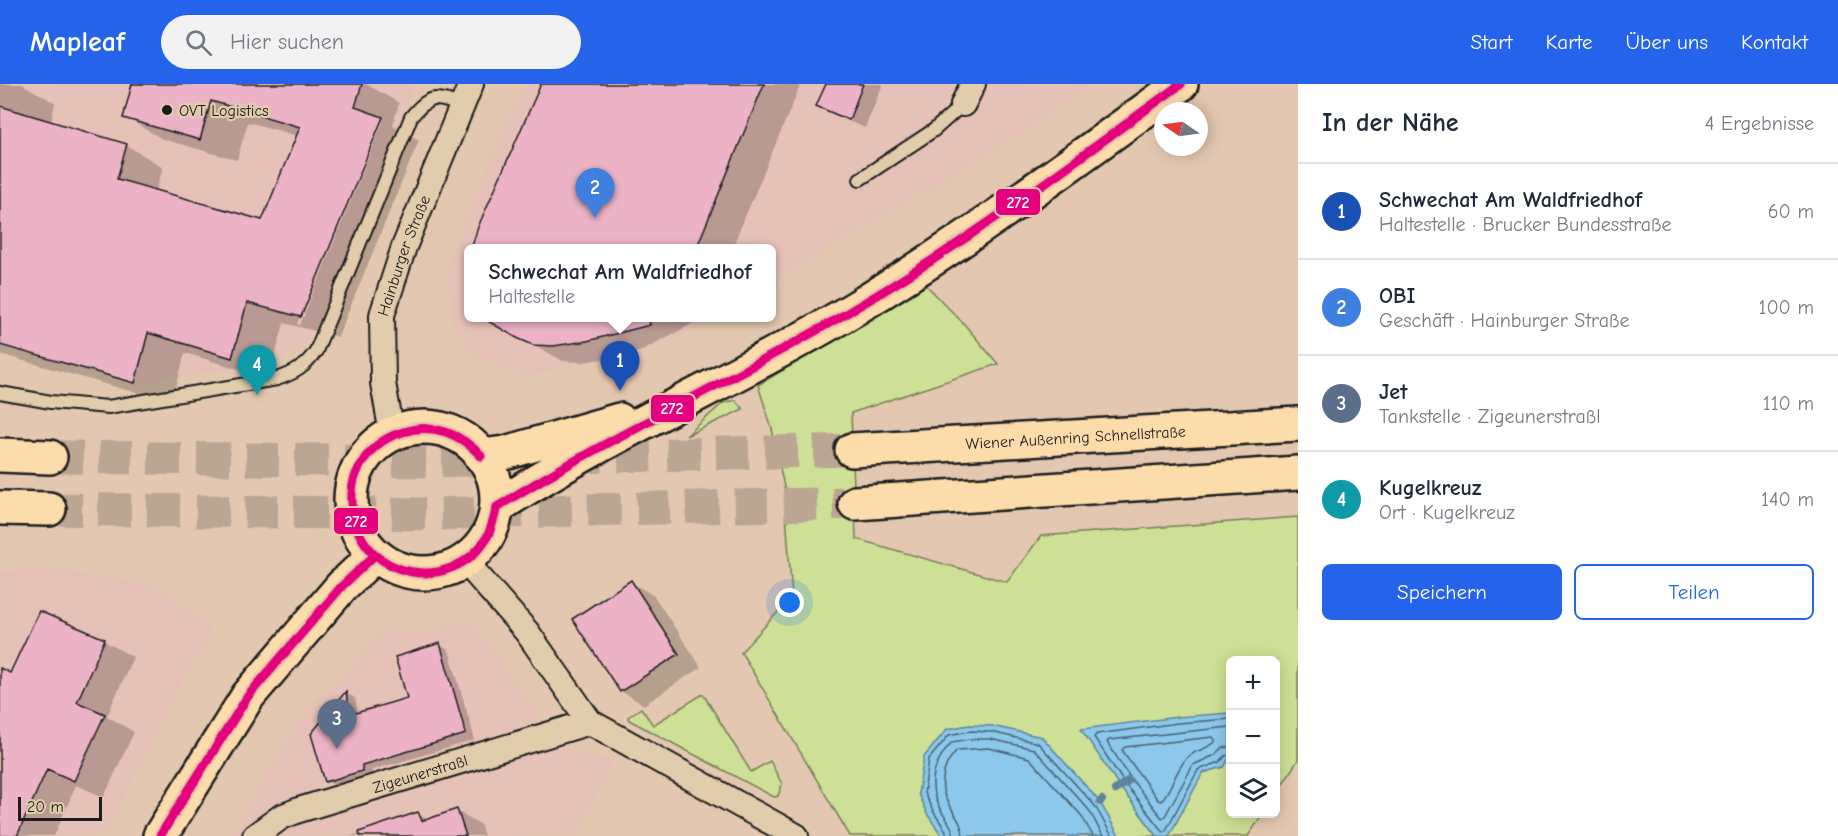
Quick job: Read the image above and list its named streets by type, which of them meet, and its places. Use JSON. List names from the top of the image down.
{
  "streets": {
    "main road": ["Wiener Außenring Schnellstraße"],
    "street": ["Hainburger Straße", "Zigeunerstraßl"]
  },
  "places": ["OVT Logistics"],
  "lines": ["transit line 272"],
  "scale_bar": "20 m",
  "north": "left",
  "page": {
    "header": "Mapleaf",
    "search": "Hier suchen",
    "nav": [
      "Start",
      "Karte",
      "Über uns",
      "Kontakt"
    ],
    "heading": ["In der Nähe", "4 Ergebnisse"],
    "list": [
      {
        "mark": "1",
        "name": "Schwechat Am Waldfriedhof",
        "note": "Haltestelle · Brucker Bundesstraße",
        "value": "60 m"
      },
      {
        "mark": "2",
        "name": "OBI",
        "note": "Geschäft · Hainburger Straße",
        "value": "100 m"
      },
      {
        "mark": "3",
        "name": "Jet",
        "note": "Tankstelle · Zigeunerstraßl",
        "value": "110 m"
      },
      {
        "mark": "4",
        "name": "Kugelkreuz",
        "note": "Ort · Kugelkreuz",
        "value": "140 m"
      }
    ],
    "pins": [
      "2",
      "1",
      "4",
      "3"
    ],
    "popup": ["Schwechat Am Waldfriedhof", "Haltestelle"],
    "buttons": ["Speichern", "Teilen"],
    "map_buttons": ["+", "−"],
    "scale": "20 m"
  }
}
